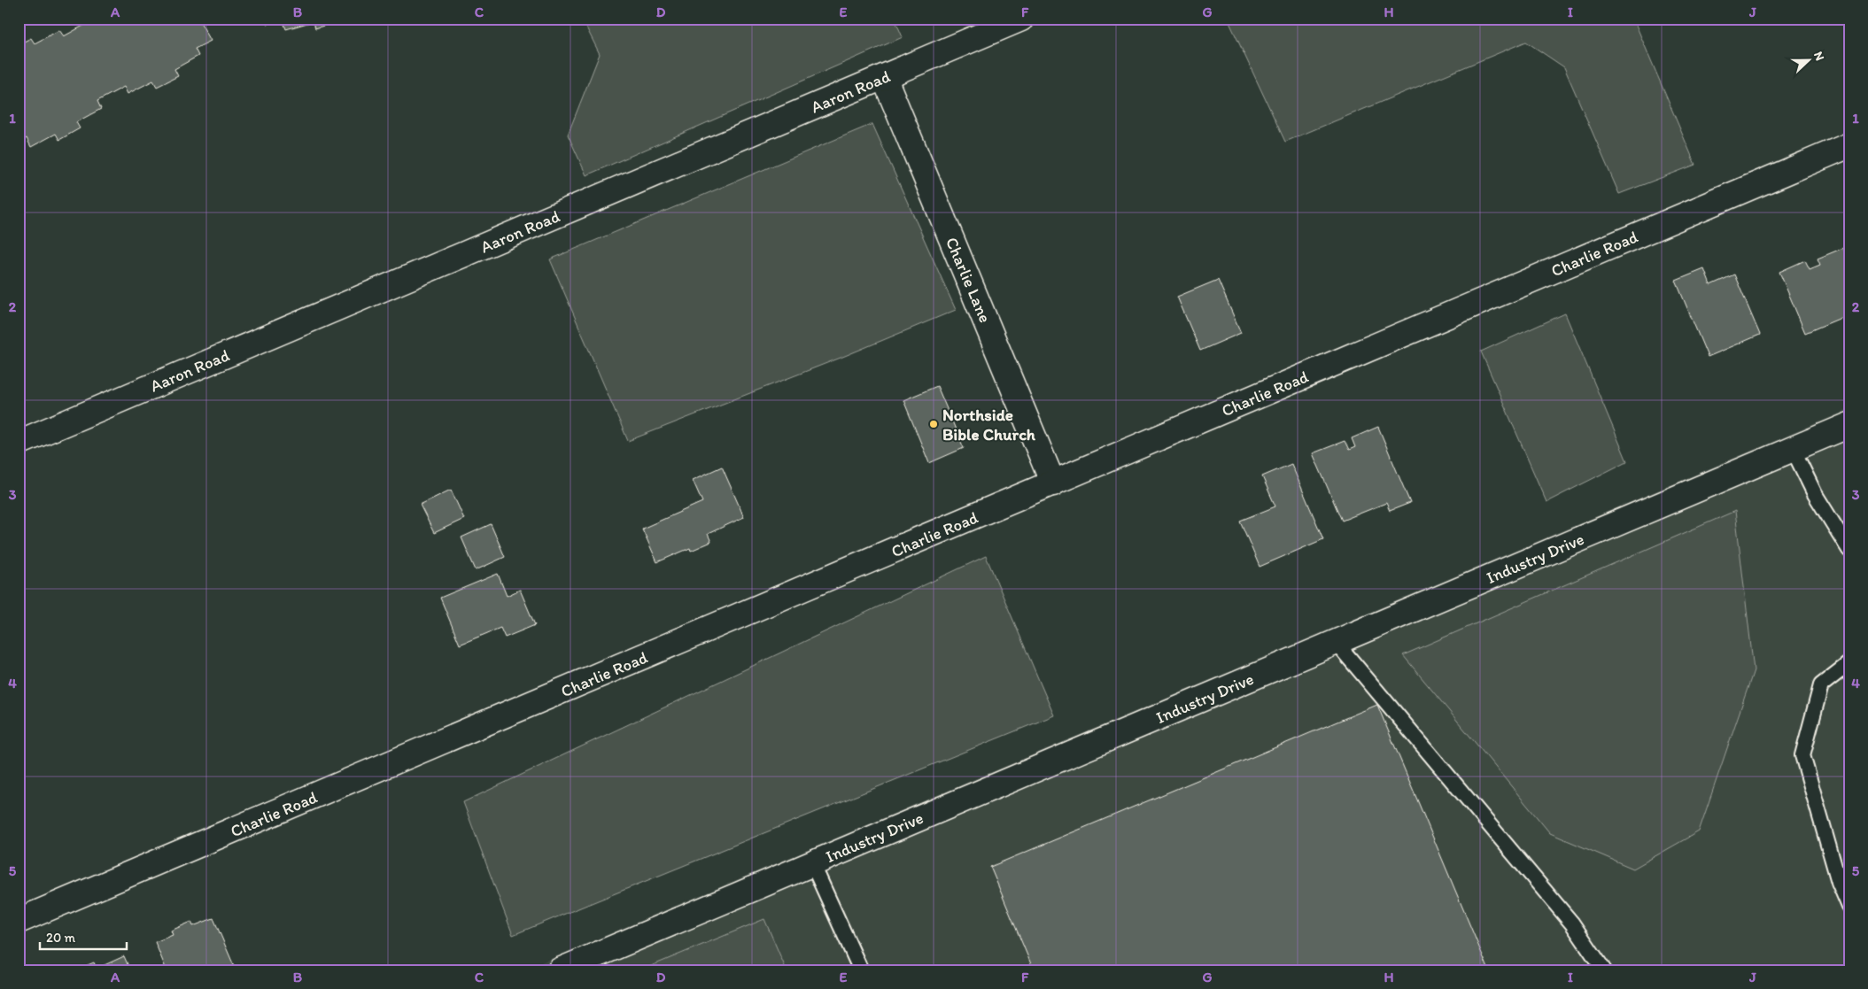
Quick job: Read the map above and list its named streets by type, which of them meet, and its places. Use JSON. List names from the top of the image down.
{
  "streets": {
    "street": [
      "Aaron Road",
      "Charlie Road",
      "Charlie Lane",
      "Industry Drive"
    ]
  },
  "crossings": [
    ["Aaron Road", "Charlie Lane"],
    ["Charlie Road", "Charlie Lane"]
  ],
  "places": ["Northside Bible Church"],
  "scale_bar": "20 m",
  "north": "right",
  "grid": {
    "columns": [
      "A",
      "B",
      "C",
      "D",
      "E",
      "F",
      "G",
      "H",
      "I",
      "J"
    ],
    "rows": [
      "1",
      "2",
      "3",
      "4",
      "5"
    ]
  }
}
